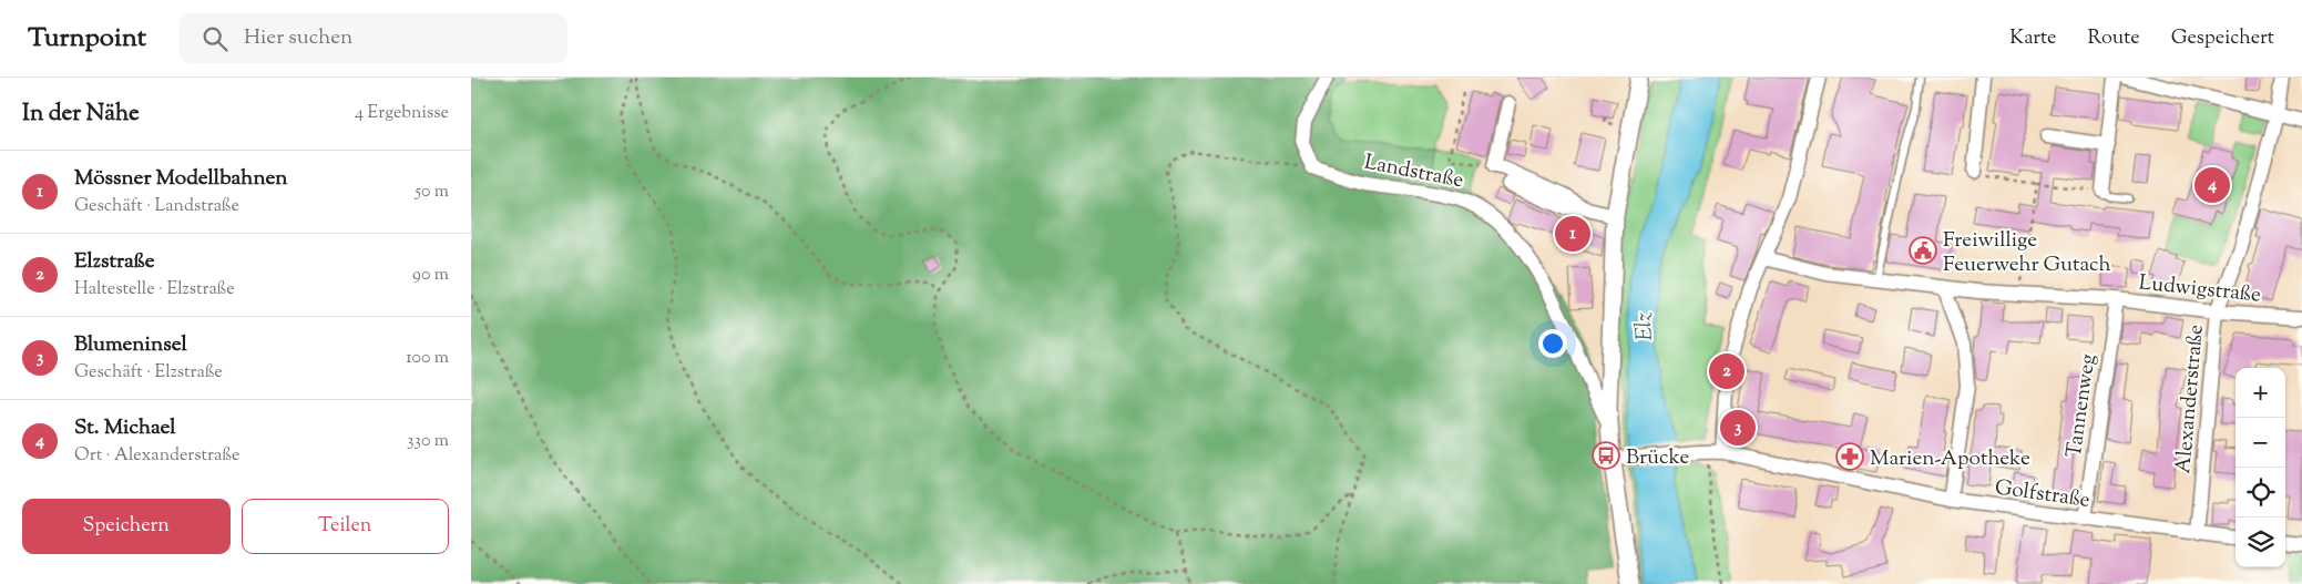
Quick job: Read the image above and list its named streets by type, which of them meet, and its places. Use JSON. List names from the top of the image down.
{
  "streets": {
    "street": [
      "Landstraße",
      "Ludwigstraße",
      "Alexanderstraße",
      "Tannenweg",
      "Golfstraße"
    ]
  },
  "crossings": [
    ["Landstraße", "Golfstraße"],
    ["Ludwigstraße", "Alexanderstraße"],
    ["Ludwigstraße", "Tannenweg"],
    ["Alexanderstraße", "Golfstraße"],
    ["Tannenweg", "Golfstraße"]
  ],
  "water": ["Elz"],
  "places": {
    "public building": ["Freiwillige Feuerwehr Gutach"],
    "bus stop": ["Brücke"],
    "pharmacy": ["Marien-Apotheke"]
  },
  "page": {
    "header": "Turnpoint",
    "search": "Hier suchen",
    "nav": ["Karte", "Route", "Gespeichert"],
    "heading": ["In der Nähe", "4 Ergebnisse"],
    "list": [
      {
        "mark": "1",
        "name": "Mössner Modellbahnen",
        "note": "Geschäft · Landstraße",
        "value": "50 m"
      },
      {
        "mark": "2",
        "name": "Elzstraße",
        "note": "Haltestelle · Elzstraße",
        "value": "90 m"
      },
      {
        "mark": "3",
        "name": "Blumeninsel",
        "note": "Geschäft · Elzstraße",
        "value": "100 m"
      },
      {
        "mark": "4",
        "name": "St. Michael",
        "note": "Ort · Alexanderstraße",
        "value": "330 m"
      }
    ],
    "pins": [
      "4",
      "1",
      "2",
      "3"
    ],
    "map_buttons": ["+", "−"],
    "buttons": ["Speichern", "Teilen"]
  }
}
